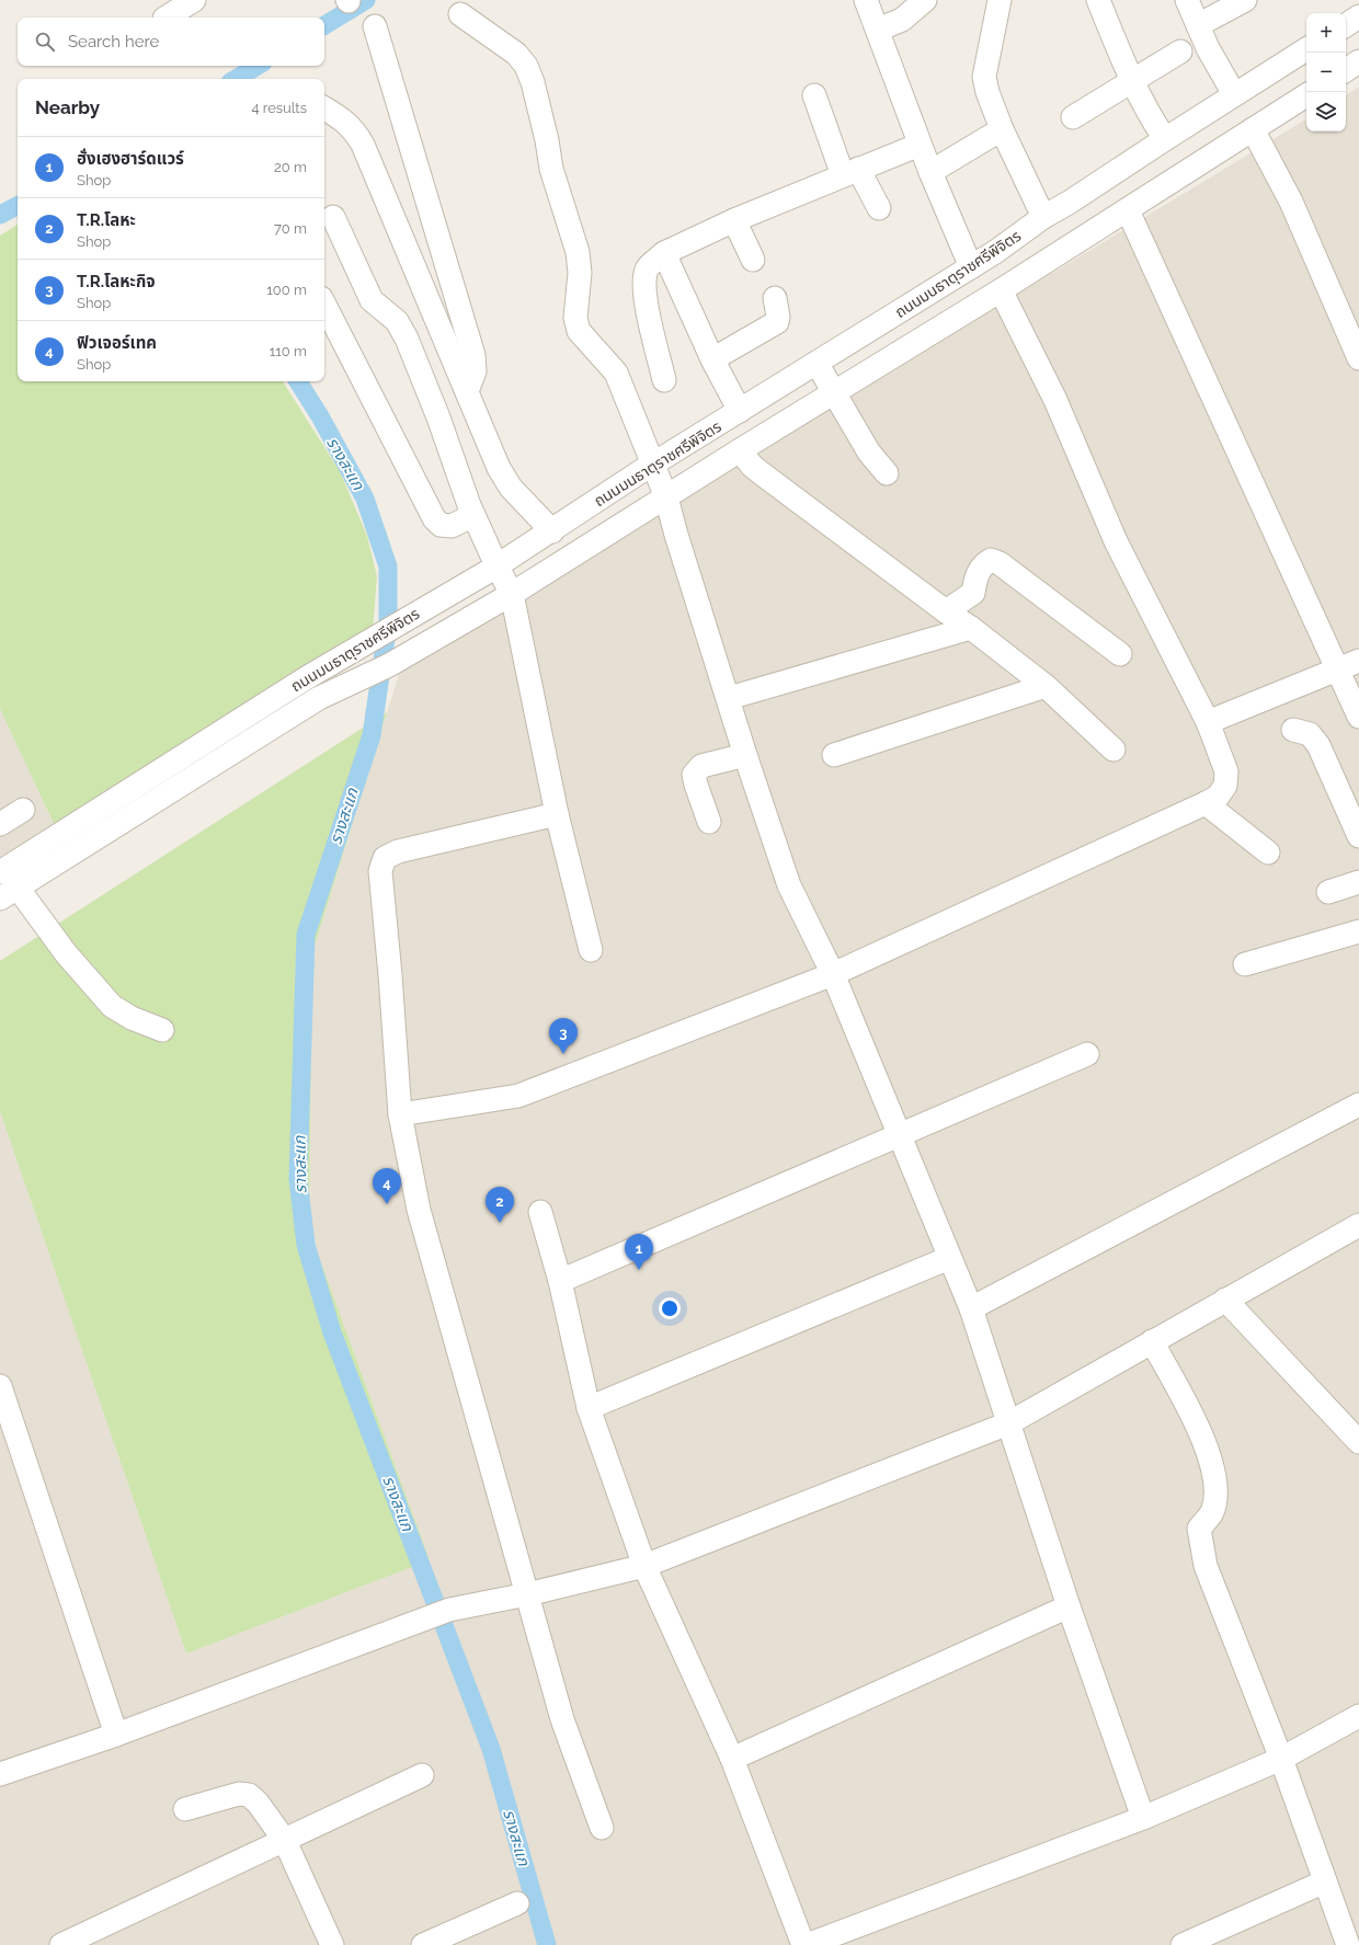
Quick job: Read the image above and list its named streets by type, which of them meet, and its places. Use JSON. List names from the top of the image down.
{
  "streets": {
    "street": ["ถนนมนธาตุราชศรีพิจิตร"]
  },
  "water": ["รางสะแก"],
  "page": {
    "map_buttons": ["+", "−"],
    "search": "Search here",
    "heading": ["Nearby", "4 results"],
    "list": [
      {
        "mark": "1",
        "name": "ฮั่งเฮงฮาร์ดแวร์",
        "note": "Shop",
        "value": "20 m"
      },
      {
        "mark": "2",
        "name": "T.R.โลหะ",
        "note": "Shop",
        "value": "70 m"
      },
      {
        "mark": "3",
        "name": "T.R.โลหะกิจ",
        "note": "Shop",
        "value": "100 m"
      },
      {
        "mark": "4",
        "name": "ฟิวเจอร์เทค",
        "note": "Shop",
        "value": "110 m"
      }
    ],
    "pins": [
      "3",
      "4",
      "2",
      "1"
    ]
  }
}
